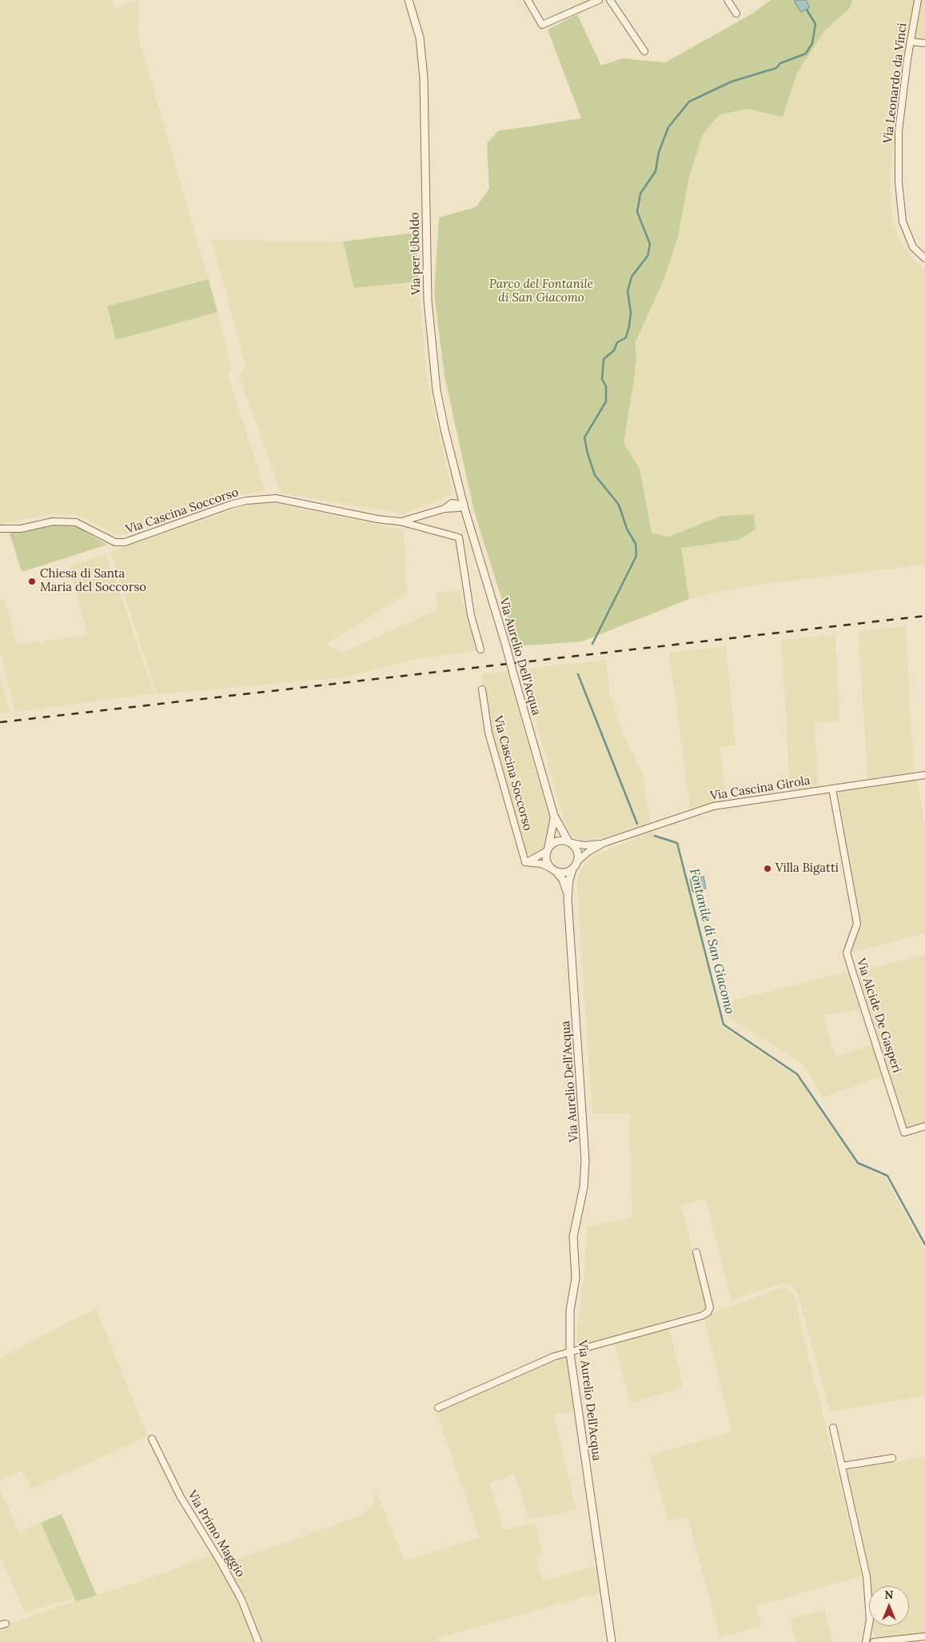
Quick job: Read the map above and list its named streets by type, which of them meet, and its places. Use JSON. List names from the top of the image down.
{
  "streets": {
    "street": [
      "Via Leonardo da Vinci",
      "Via per Uboldo",
      "Via Cascina Soccorso",
      "Via Aurelio Dell'Acqua",
      "Via Cascina Girola",
      "Via Alcide De Gasperi",
      "Via Primo Maggio"
    ]
  },
  "crossings": [
    ["Via per Uboldo", "Via Cascina Soccorso"],
    ["Via per Uboldo", "Via Aurelio Dell'Acqua"],
    ["Via Cascina Soccorso", "Via Aurelio Dell'Acqua"],
    ["Via Aurelio Dell'Acqua", "Via Cascina Girola"],
    ["Via Cascina Girola", "Via Alcide De Gasperi"]
  ],
  "water": ["Fontanile di San Giacomo"],
  "parks": ["Parco del Fontanile di San Giacomo"],
  "places": ["Chiesa di Santa Maria del Soccorso", "Villa Bigatti"],
  "north": "top"
}
